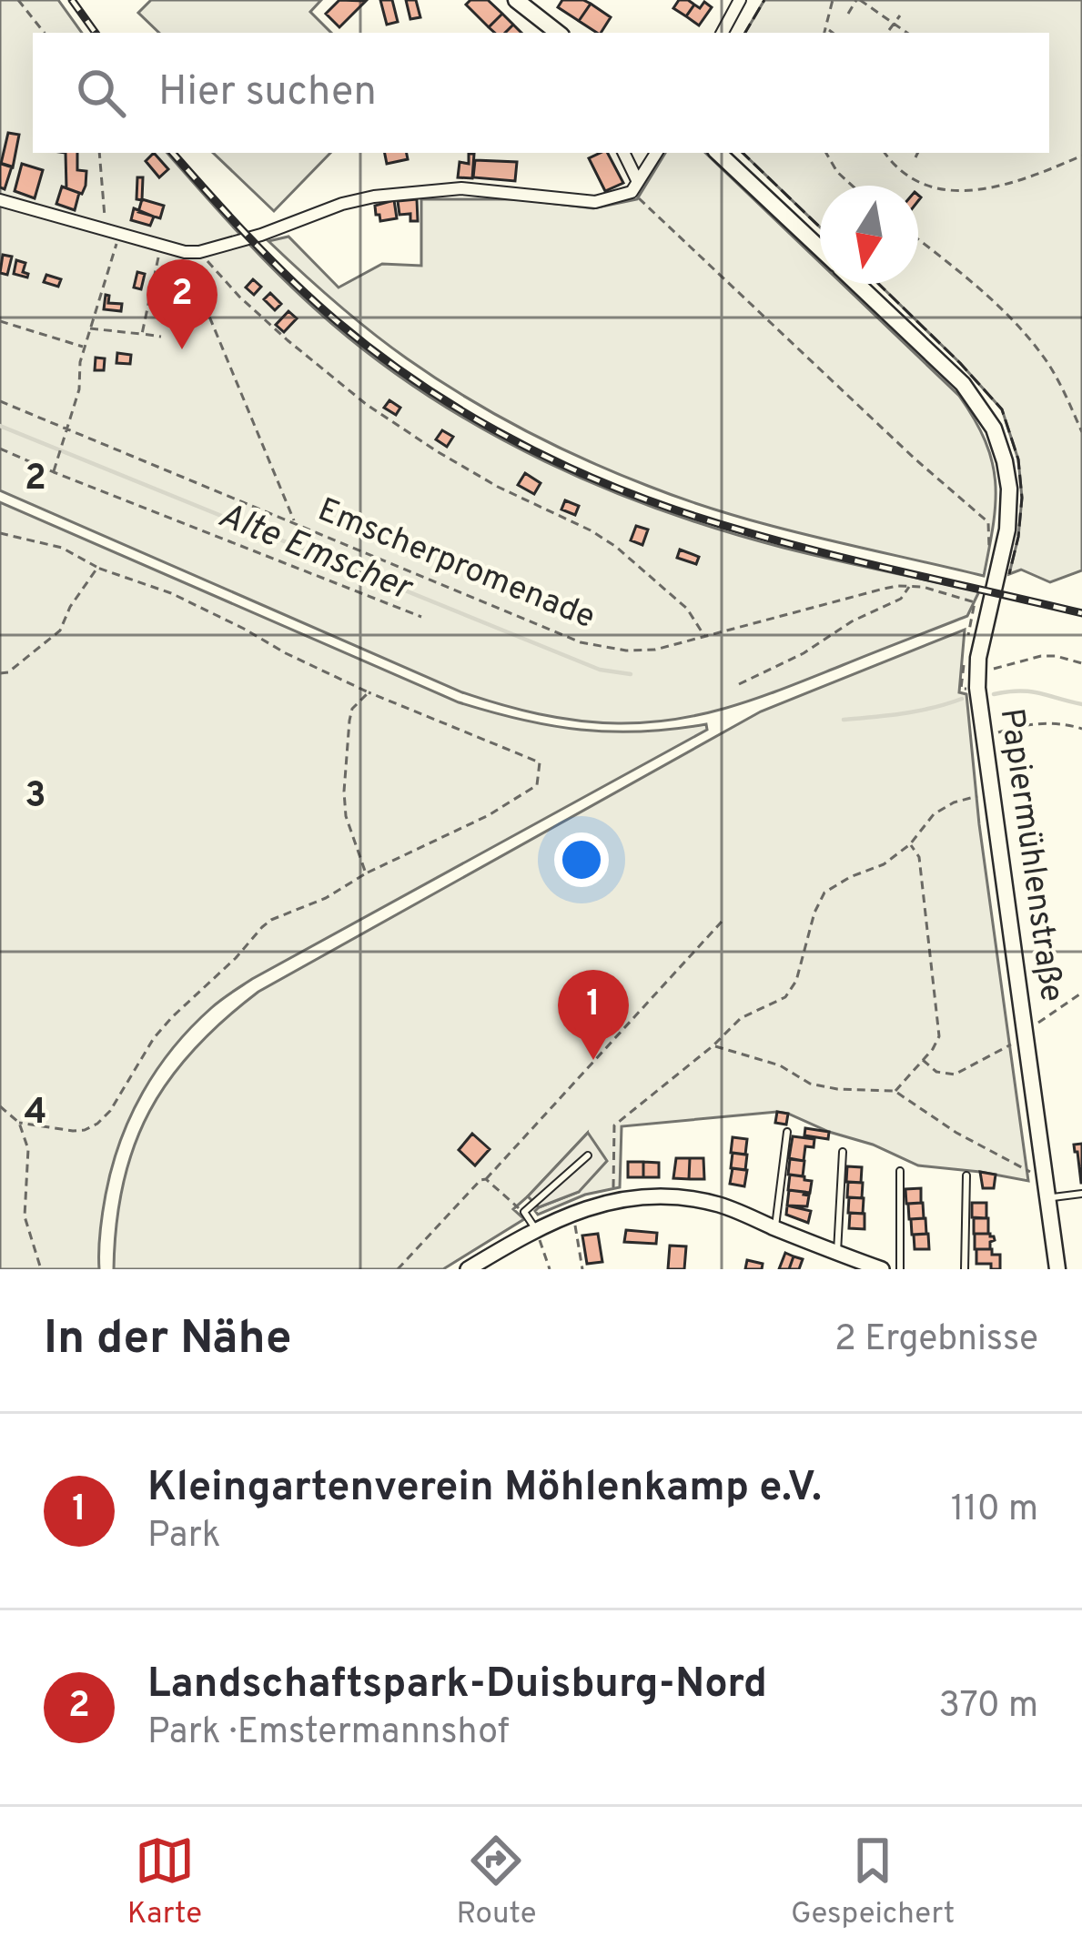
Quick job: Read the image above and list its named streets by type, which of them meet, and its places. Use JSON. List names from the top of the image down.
{
  "streets": {
    "main road": ["Papiermühlenstraße"],
    "path": ["Emscherpromenade"]
  },
  "water": ["Alte Emscher"],
  "north": "bottom",
  "page": {
    "search": "Hier suchen",
    "pins": ["2", "1"],
    "heading": ["In der Nähe", "2 Ergebnisse"],
    "list": [
      {
        "mark": "1",
        "name": "Kleingartenverein Möhlenkamp e.V.",
        "note": "Park",
        "value": "110 m"
      },
      {
        "mark": "2",
        "name": "Landschaftspark-Duisburg-Nord",
        "note": "Park · Emstermannshof",
        "value": "370 m"
      }
    ],
    "nav": ["Karte", "Route", "Gespeichert"]
  },
  "grid": {
    "rows": ["2", "3", "4"]
  }
}
